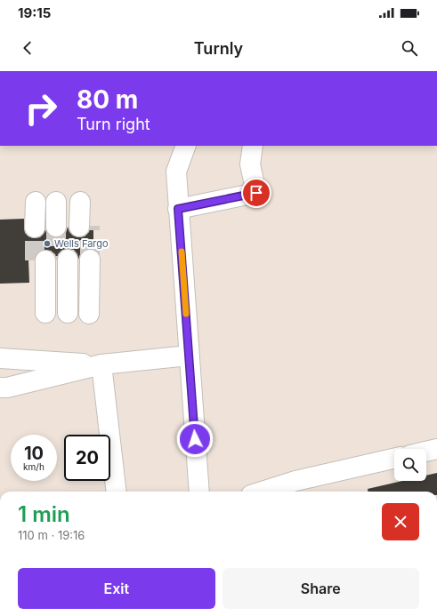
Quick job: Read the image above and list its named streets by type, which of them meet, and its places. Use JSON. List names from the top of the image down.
{
  "places": ["Wells Fargo"],
  "page": {
    "status": "19:15",
    "header": "Turnly",
    "turn": ["80 m", "Turn right"],
    "speed": "10 km/h",
    "limit": "20",
    "heading": ["1 min", "110 m · 19:16"],
    "buttons": ["Exit", "Share"]
  }
}
